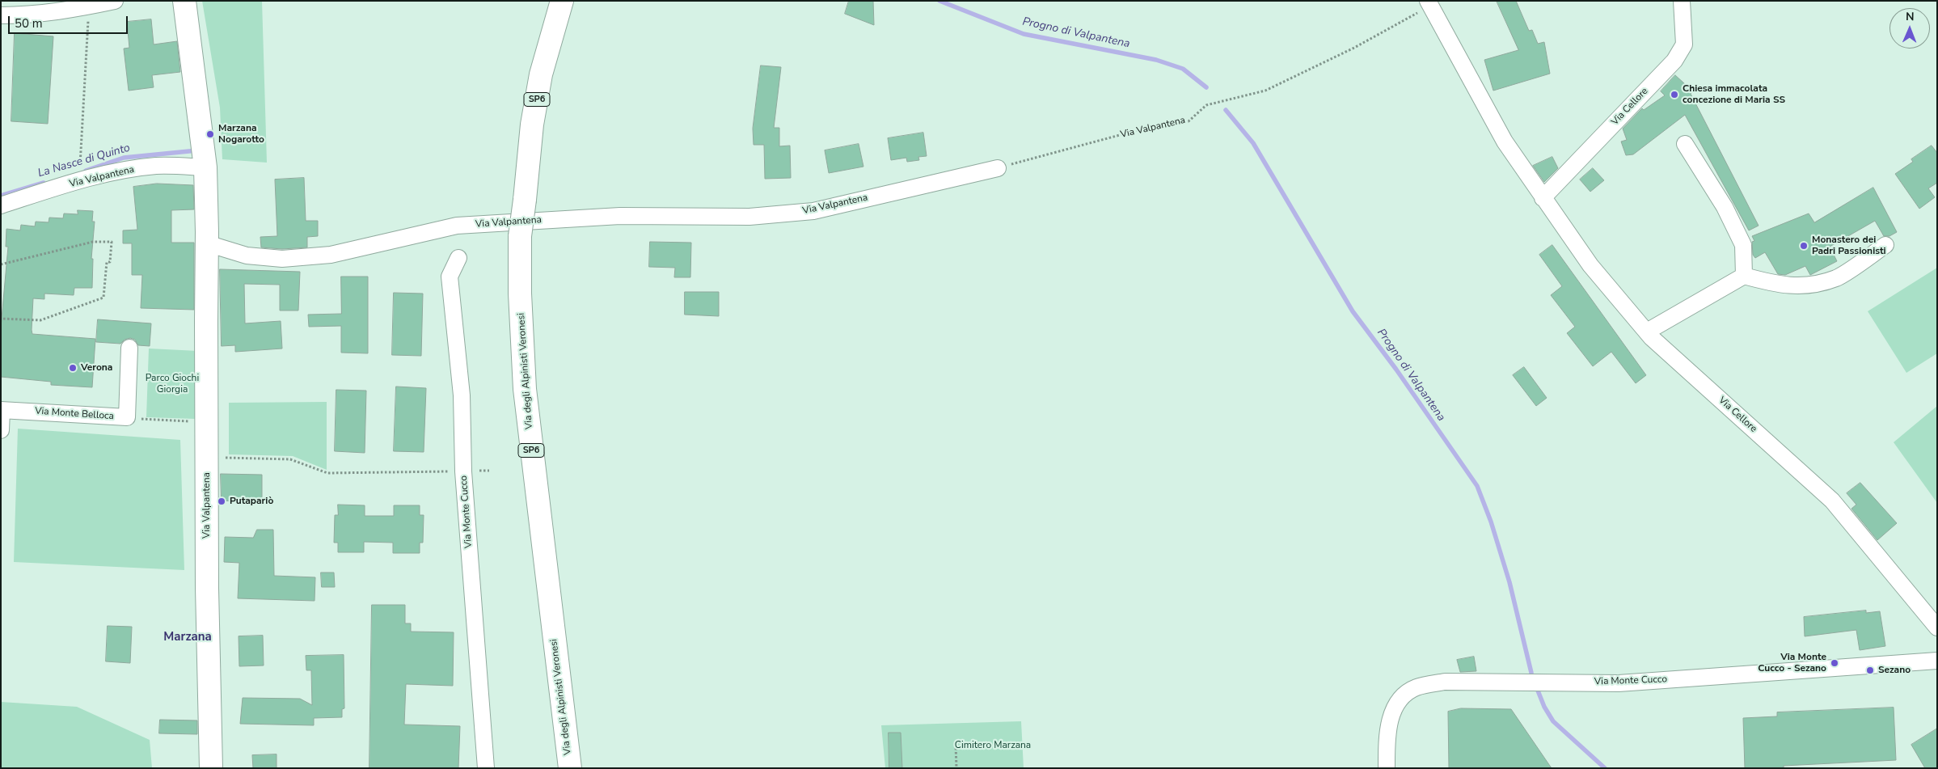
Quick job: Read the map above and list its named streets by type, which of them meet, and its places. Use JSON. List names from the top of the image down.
{
  "streets": {
    "main road": ["SP6", "Via Valpantena", "Via degli Alpinisti Veronesi"],
    "street": ["Via Cellore", "Via Monte Belloca", "Via Monte Cucco"]
  },
  "crossings": [
    ["Via Cellore", "Via Valpantena"]
  ],
  "districts": ["Marzana"],
  "water": ["Progno di Valpantena", "La Nasce di Quinto"],
  "parks": ["Parco Giochi Giorgia", "Cimitero Marzana"],
  "places": [
    "Chiesa immacolata concezione di Maria SS",
    "Marzana Nogarotto",
    "Monastero dei Padri Passionisti",
    "Verona",
    "Putapariò",
    "Via Monte Cucco - Sezano",
    "Sezano"
  ],
  "scale_bar": "50 m",
  "north": "top"
}
